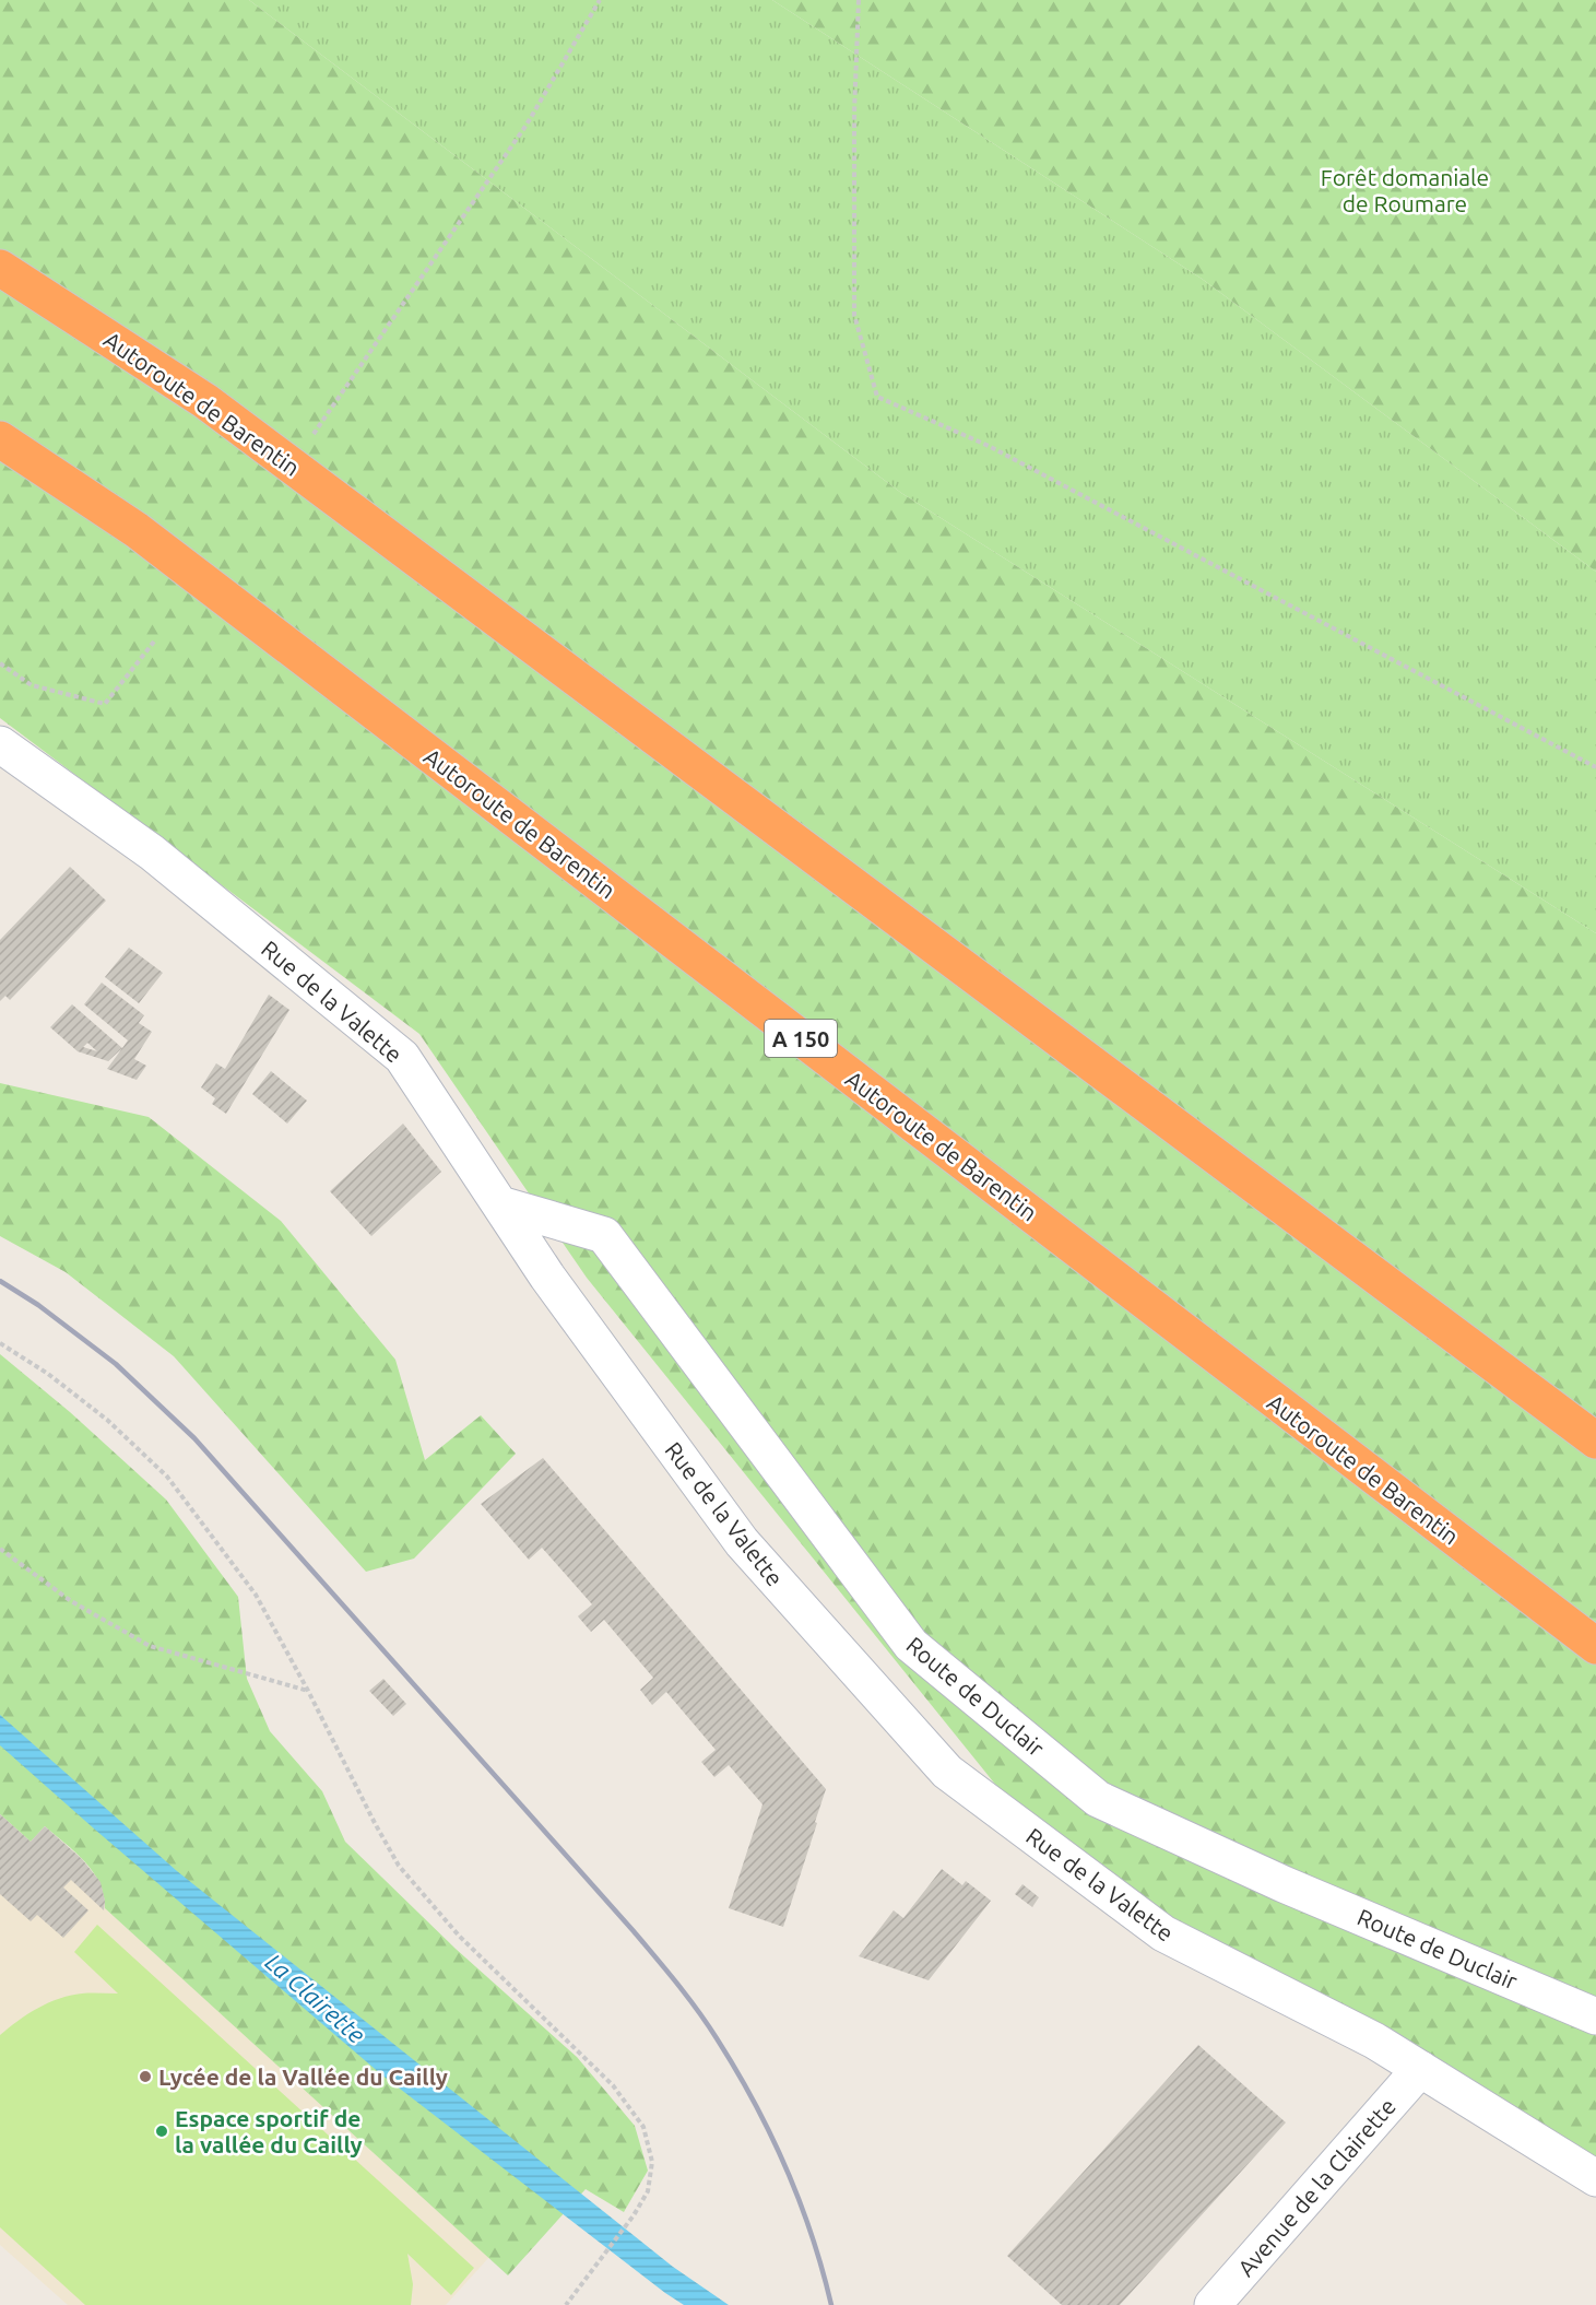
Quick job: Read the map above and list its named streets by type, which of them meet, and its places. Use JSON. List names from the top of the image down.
{
  "streets": {
    "highway": ["Autoroute de Barentin", "A 150"],
    "street": ["Rue de la Valette", "Route de Duclair", "Avenue de la Clairette"]
  },
  "crossings": [
    ["Rue de la Valette", "Route de Duclair"],
    ["Rue de la Valette", "Avenue de la Clairette"]
  ],
  "water": ["La Clairette"],
  "parks": ["Forêt domaniale de Roumare"],
  "places": ["Lycée de la Vallée du Cailly", "Espace sportif de la vallée du Cailly"]
}
